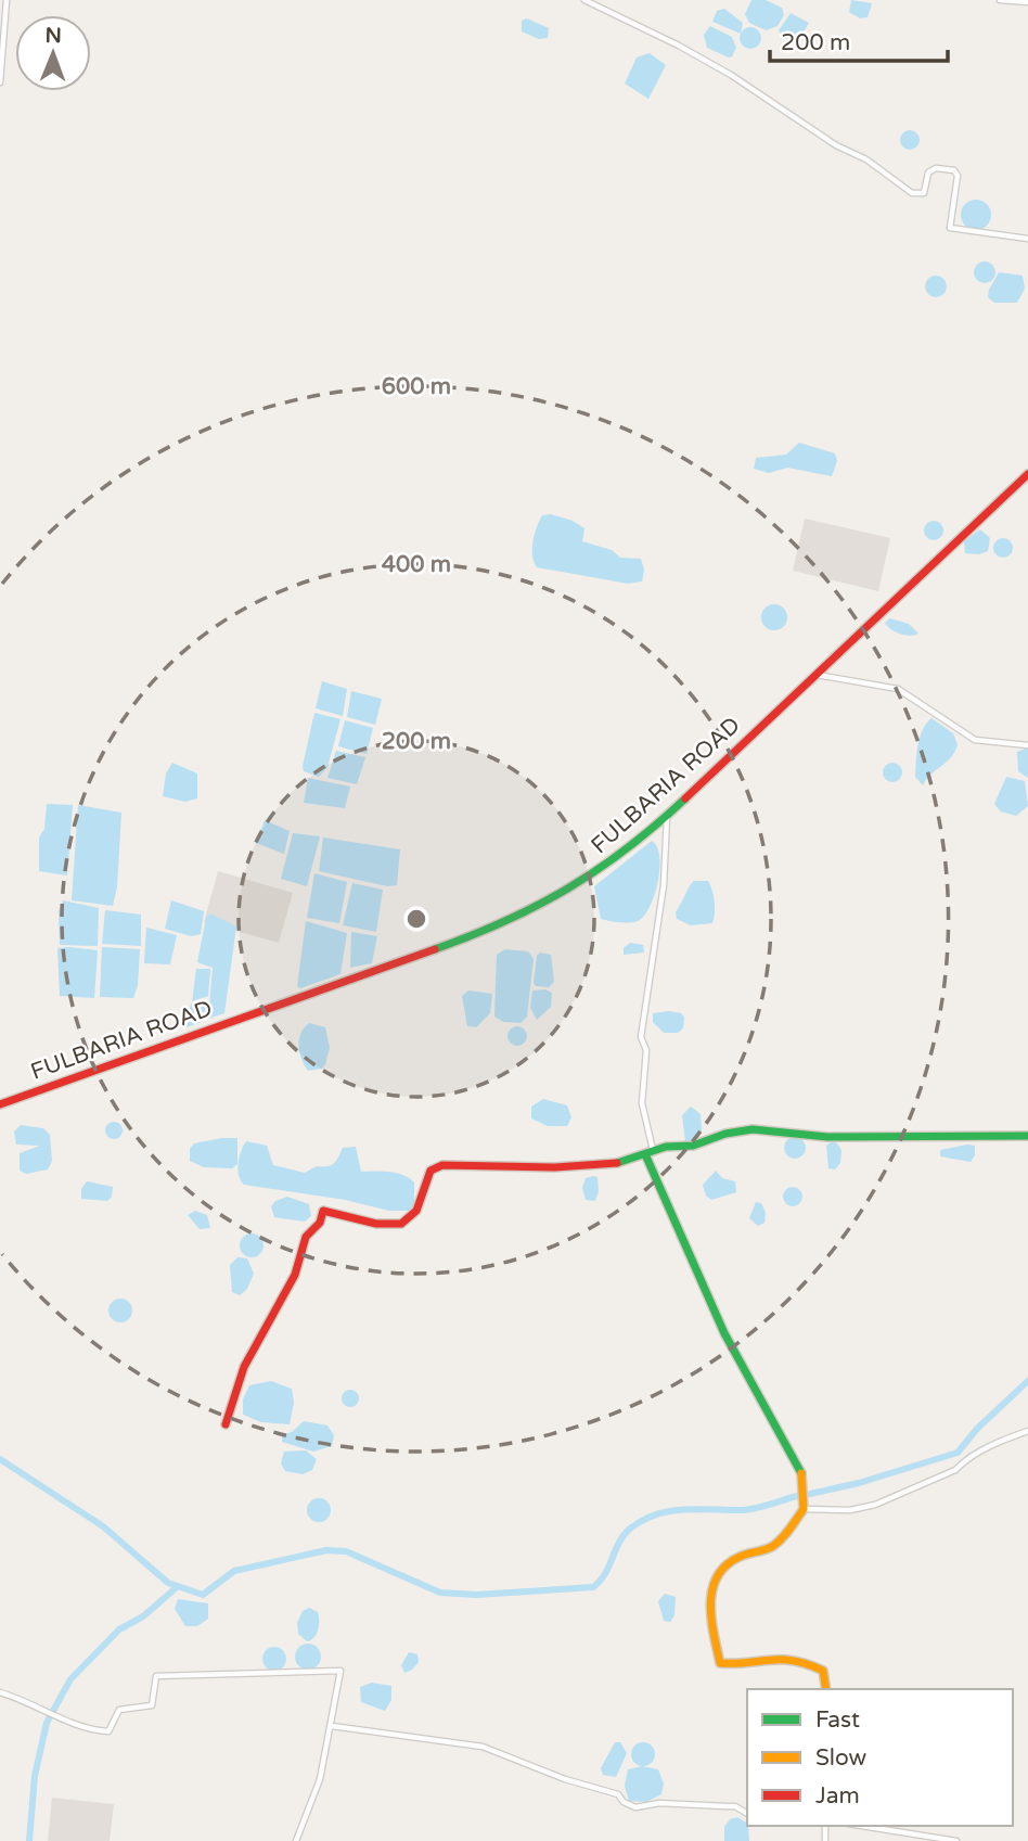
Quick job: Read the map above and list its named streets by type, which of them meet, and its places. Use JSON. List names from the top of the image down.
{
  "streets": {
    "street": ["FULBARIA ROAD"]
  },
  "legend": ["Fast", "Slow", "Jam"],
  "scale_bar": "200 m",
  "north": "top",
  "rings": ["600 m", "400 m", "200 m"]
}
